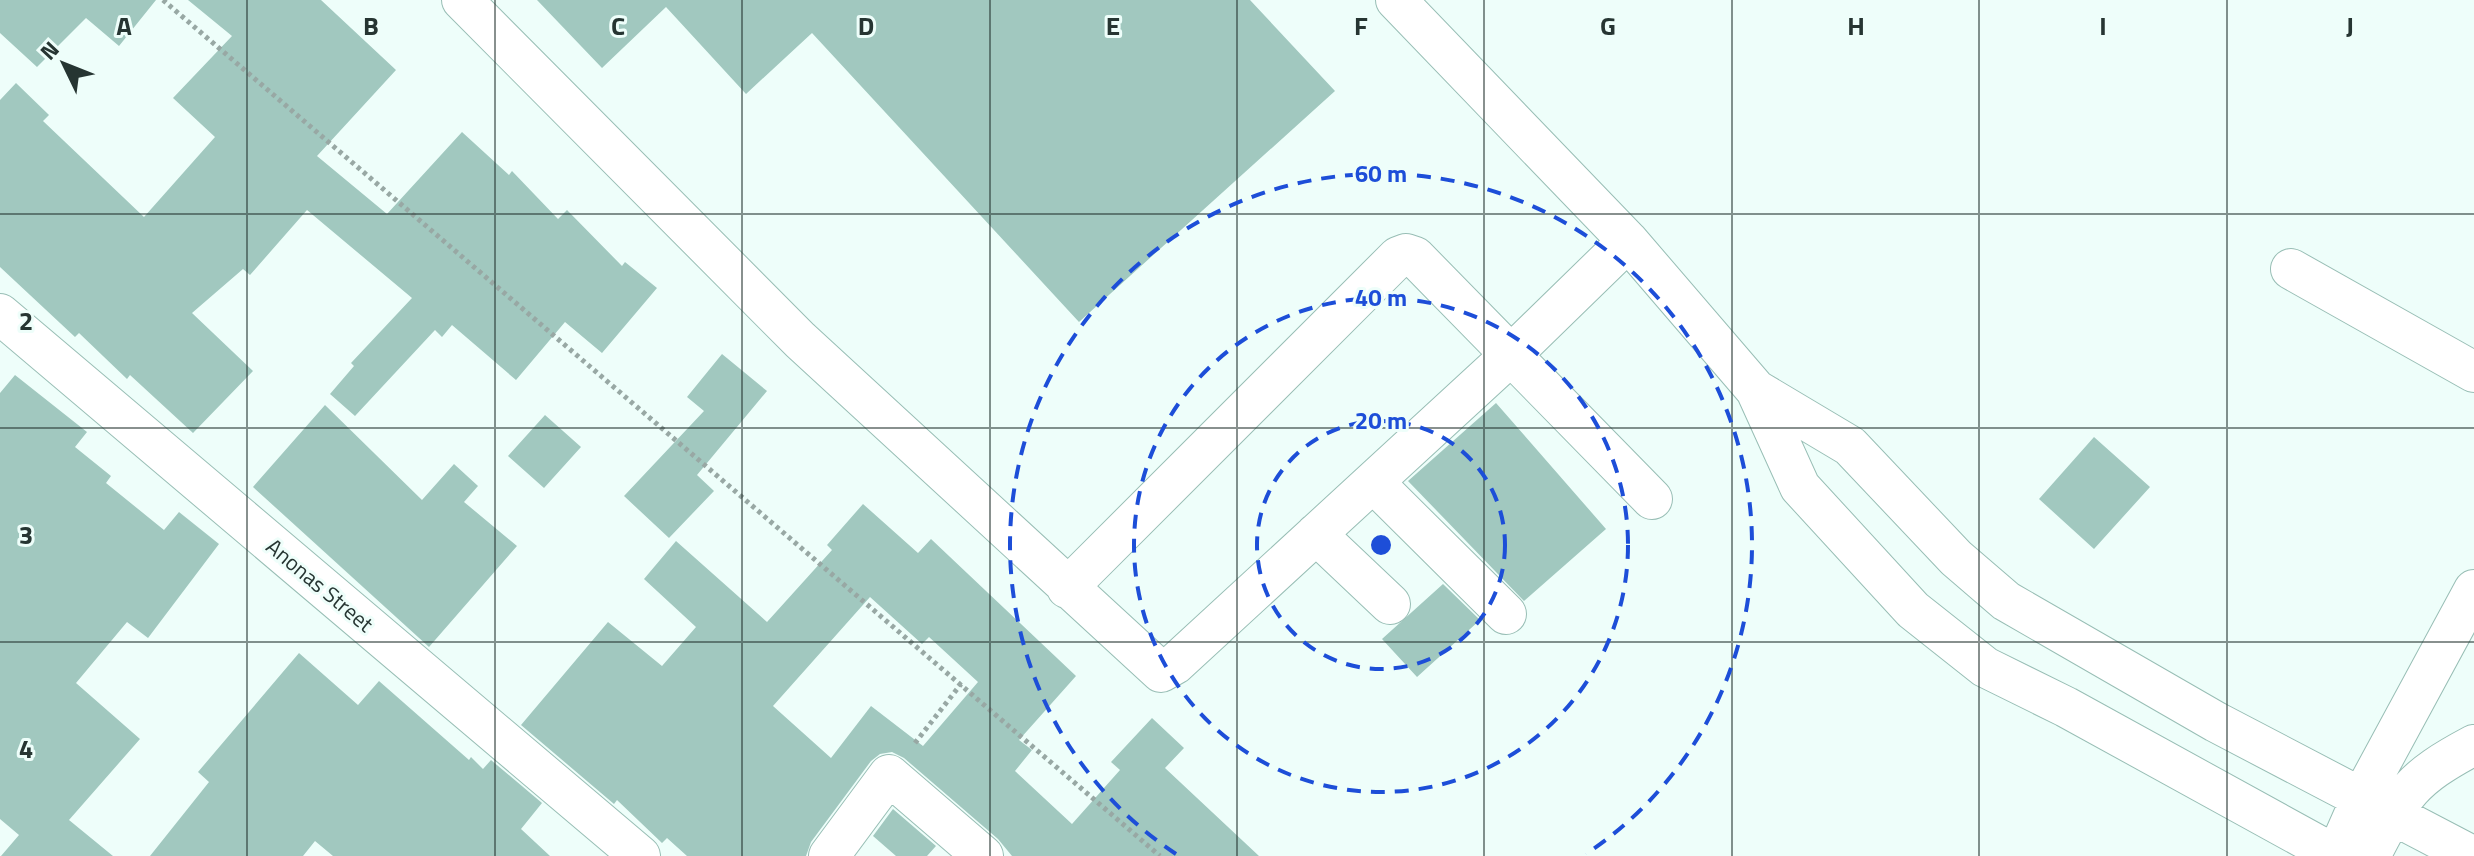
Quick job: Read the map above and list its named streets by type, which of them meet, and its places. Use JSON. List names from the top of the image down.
{
  "streets": {
    "street": ["Anonas Street"]
  },
  "north": "top left",
  "grid": {
    "columns": [
      "A",
      "B",
      "C",
      "D",
      "E",
      "F",
      "G",
      "H",
      "I",
      "J"
    ],
    "rows": ["2", "3", "4"]
  },
  "rings": ["60 m", "40 m", "20 m"]
}
